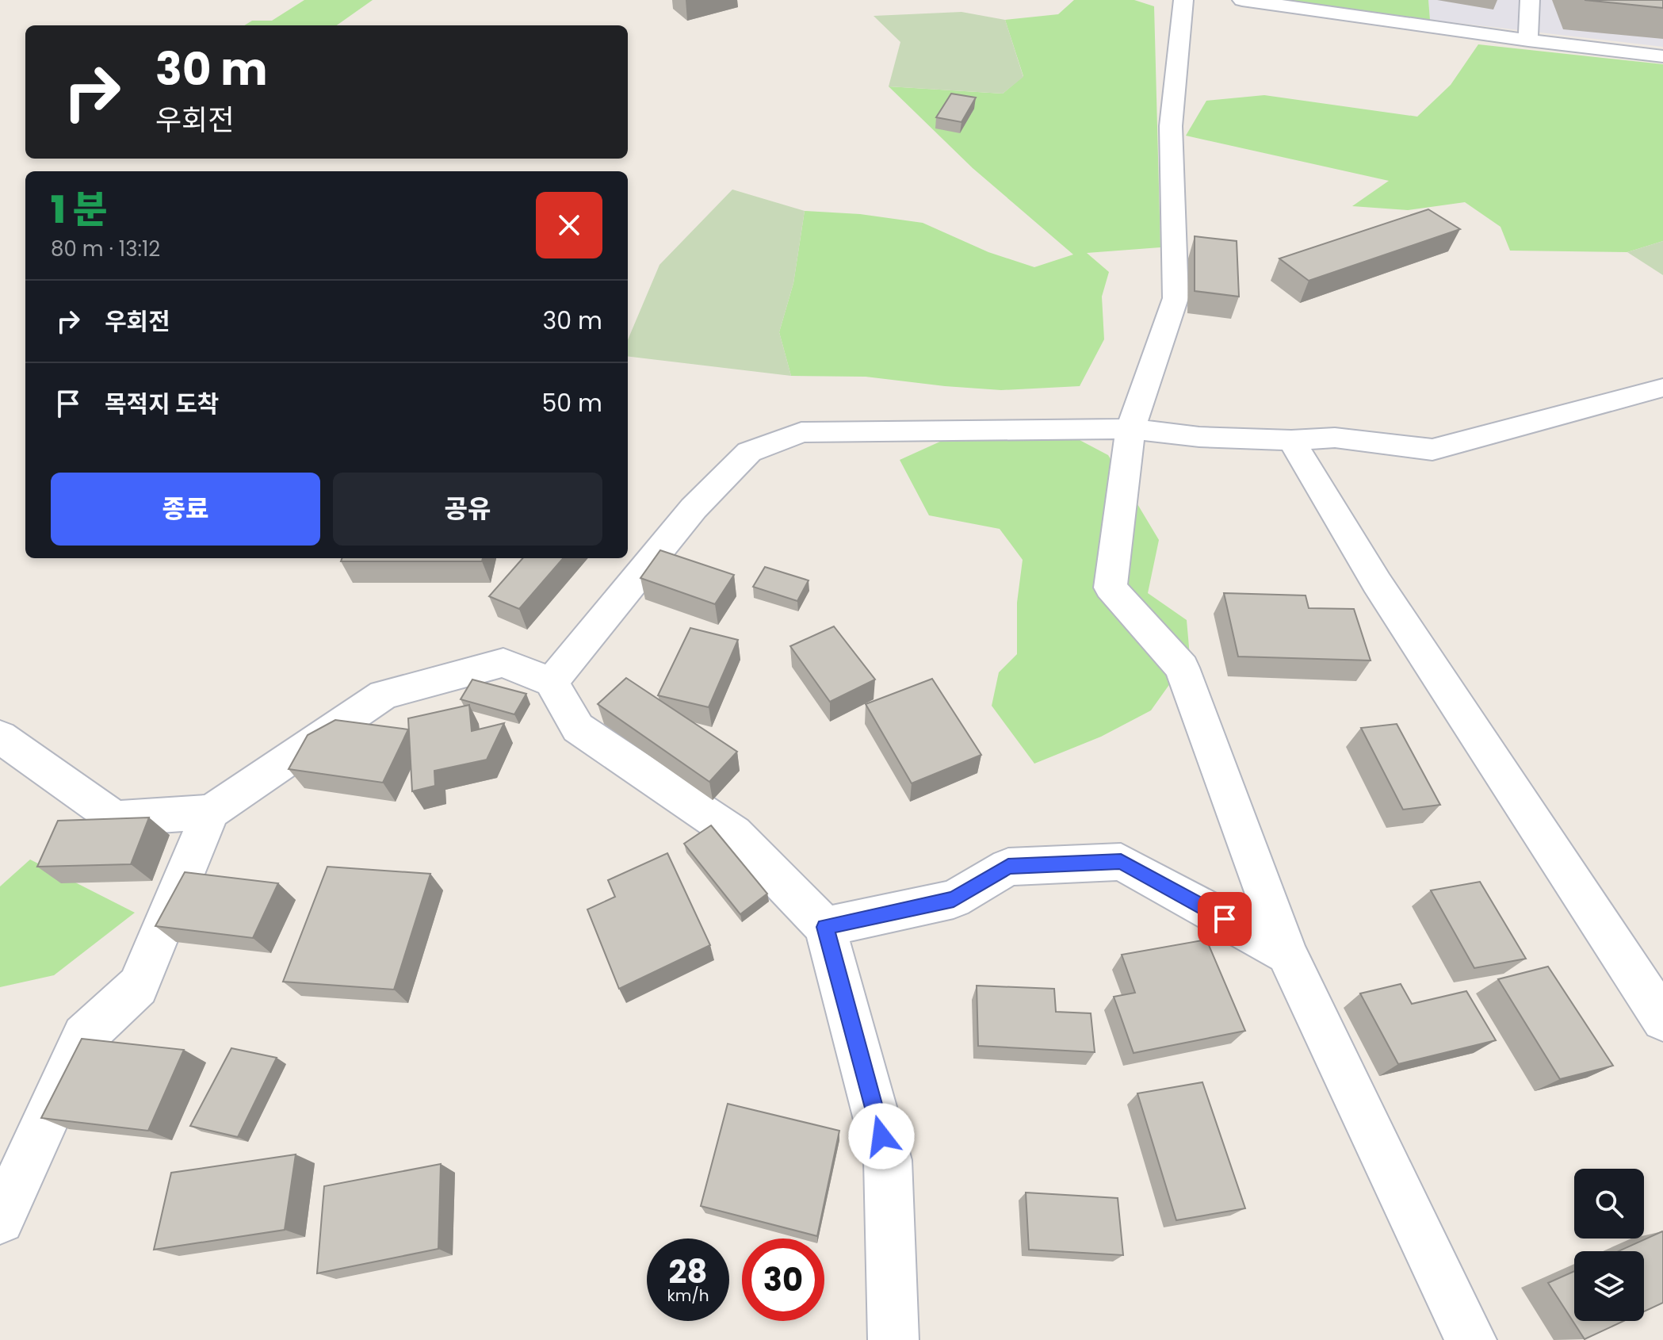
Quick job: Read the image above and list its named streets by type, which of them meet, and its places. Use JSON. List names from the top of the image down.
{
  "page": {
    "turn": ["30 m", "우회전"],
    "heading": ["1 분", "80 m · 13:12"],
    "list": [
      {
        "name": "우회전",
        "value": "30 m"
      },
      {
        "name": "목적지 도착",
        "value": "50 m"
      }
    ],
    "buttons": ["종료", "공유"],
    "speed": "28 km/h",
    "limit": "30"
  }
}
